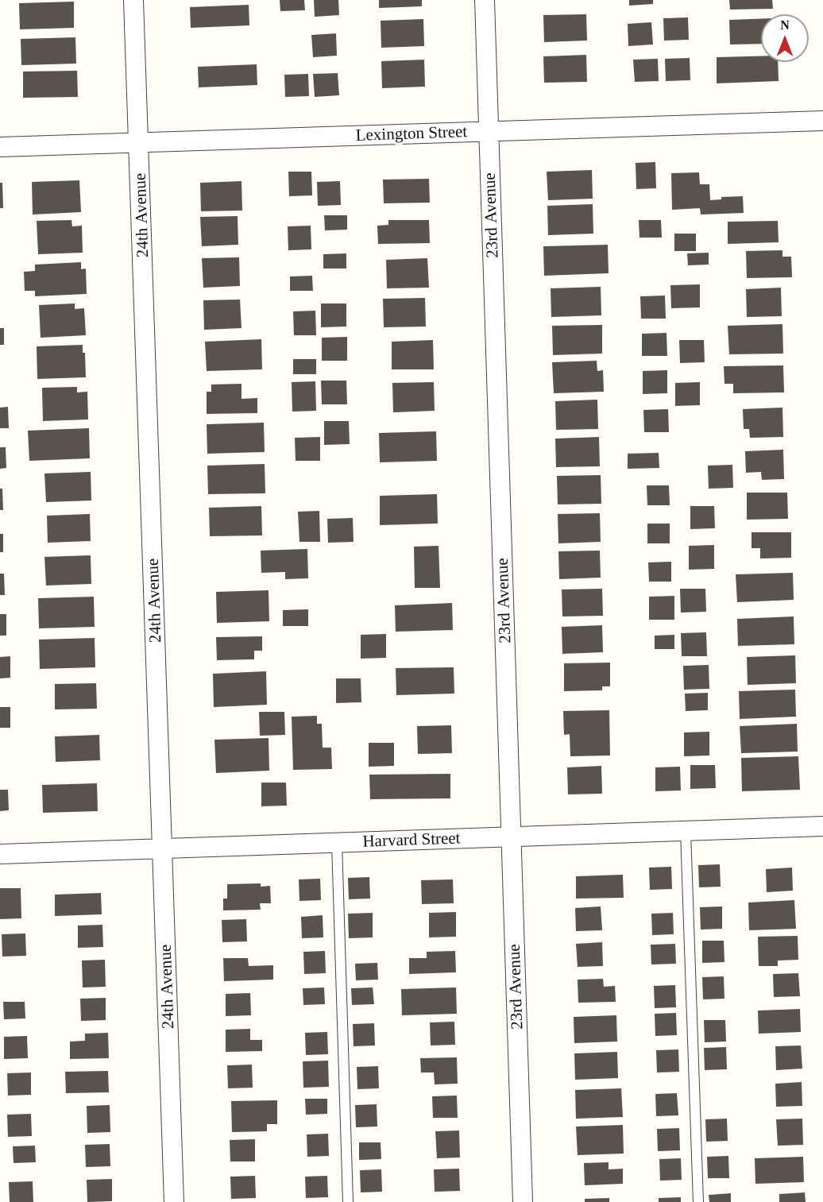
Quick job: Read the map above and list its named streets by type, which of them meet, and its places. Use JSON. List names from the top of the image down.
{
  "streets": {
    "street": [
      "Lexington Street",
      "24th Avenue",
      "23rd Avenue",
      "Harvard Street"
    ]
  },
  "crossings": [
    ["Lexington Street", "24th Avenue"],
    ["Lexington Street", "23rd Avenue"],
    ["24th Avenue", "Harvard Street"],
    ["23rd Avenue", "Harvard Street"]
  ],
  "north": "top"
}
